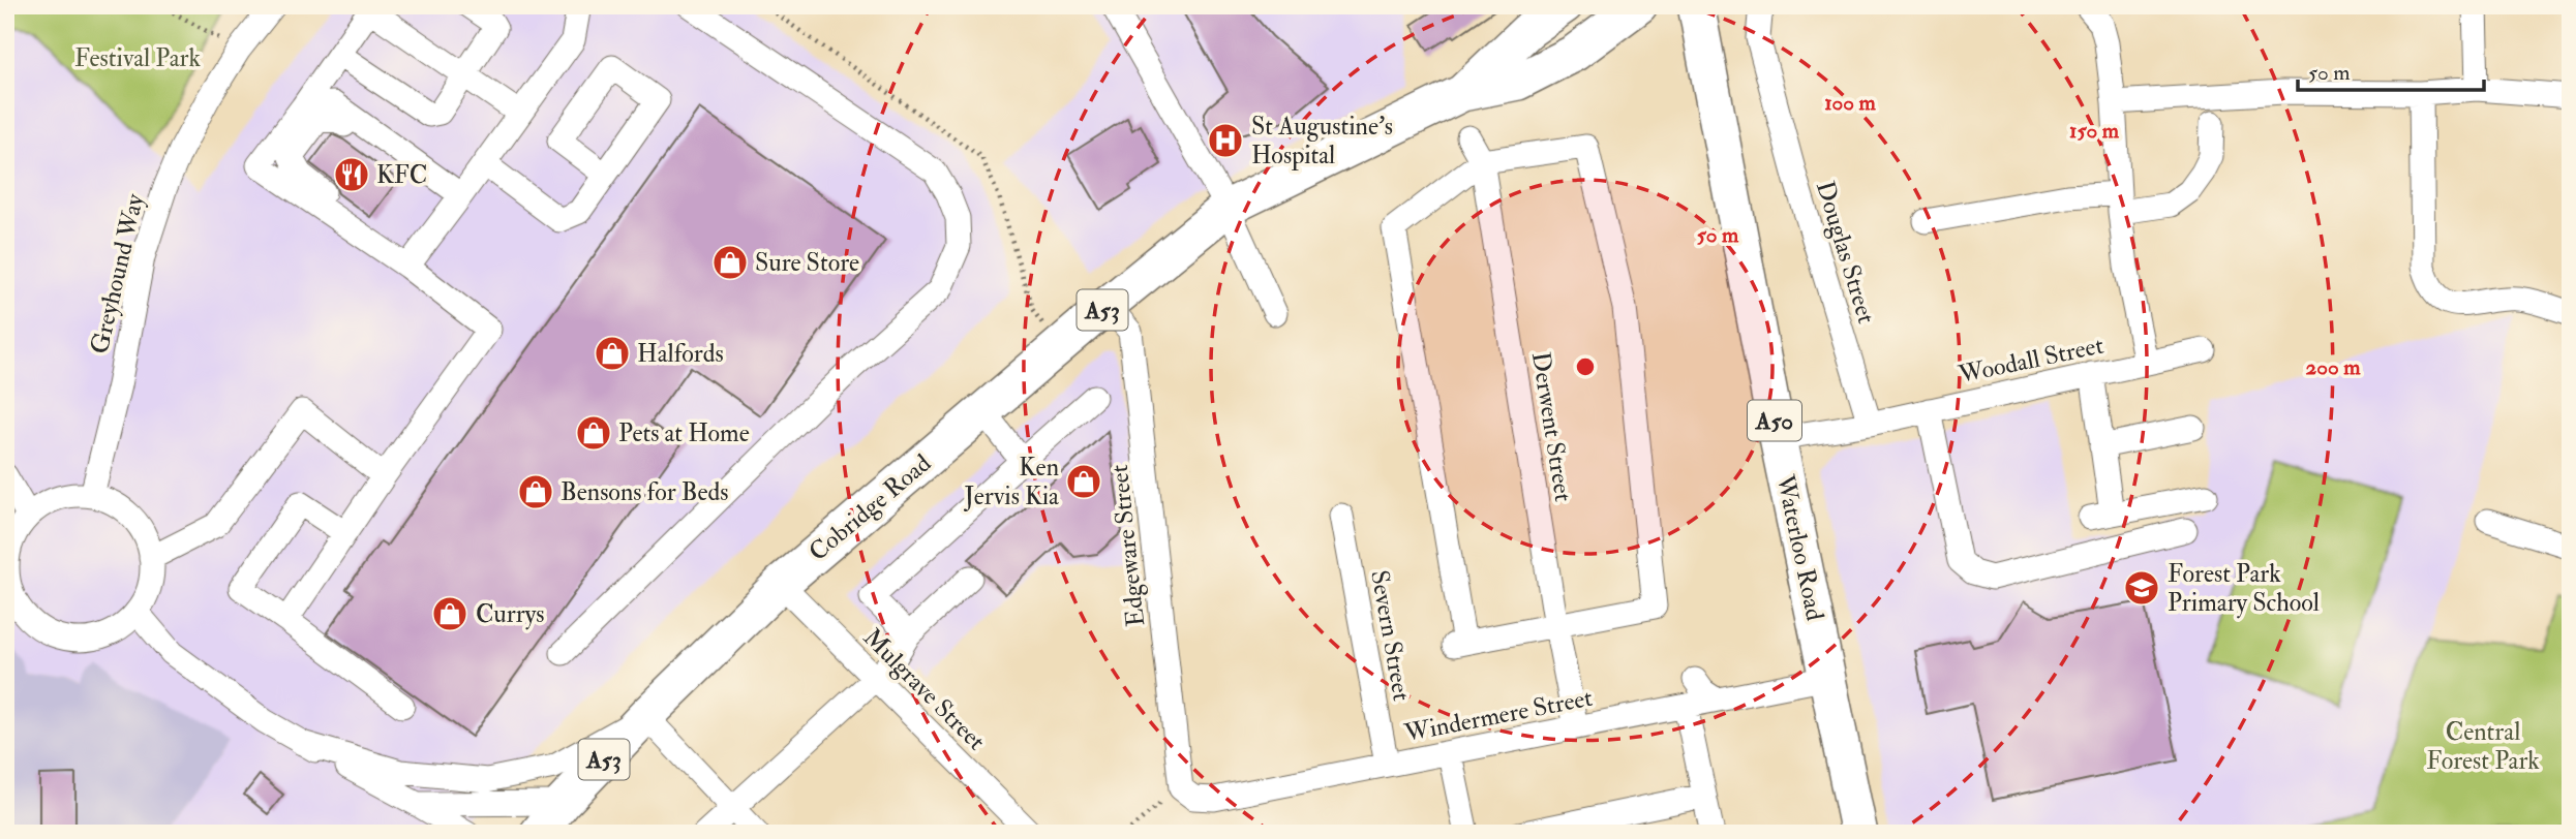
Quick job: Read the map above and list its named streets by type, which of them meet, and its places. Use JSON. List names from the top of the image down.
{
  "streets": {
    "highway": [
      "A53",
      "A50",
      "Cobridge Road",
      "Waterloo Road"
    ],
    "street": [
      "Douglas Street",
      "Greyhound Way",
      "Woodall Street",
      "Derwent Street",
      "Edgeware Street",
      "Severn Street",
      "Mulgrave Street",
      "Windermere Street"
    ]
  },
  "crossings": [
    ["Douglas Street", "Woodall Street"],
    ["Derwent Street", "Windermere Street"],
    ["Cobridge Road", "Edgeware Street"],
    ["Cobridge Road", "Mulgrave Street"],
    ["Edgeware Street", "Windermere Street"],
    ["Waterloo Road", "Windermere Street"],
    ["Severn Street", "Windermere Street"]
  ],
  "parks": ["Festival Park", "Central Forest Park"],
  "places": {
    "hospital": ["St Augustine's Hospital"],
    "restaurant": ["KFC"],
    "shop": [
      "Sure Store",
      "Halfords",
      "Pets at Home",
      "Ken Jervis Kia",
      "Bensons for Beds",
      "Currys"
    ],
    "school or university": ["Forest Park Primary School"]
  },
  "scale_bar": "50 m",
  "rings": [
    "100 m",
    "150 m",
    "50 m",
    "200 m"
  ]
}
